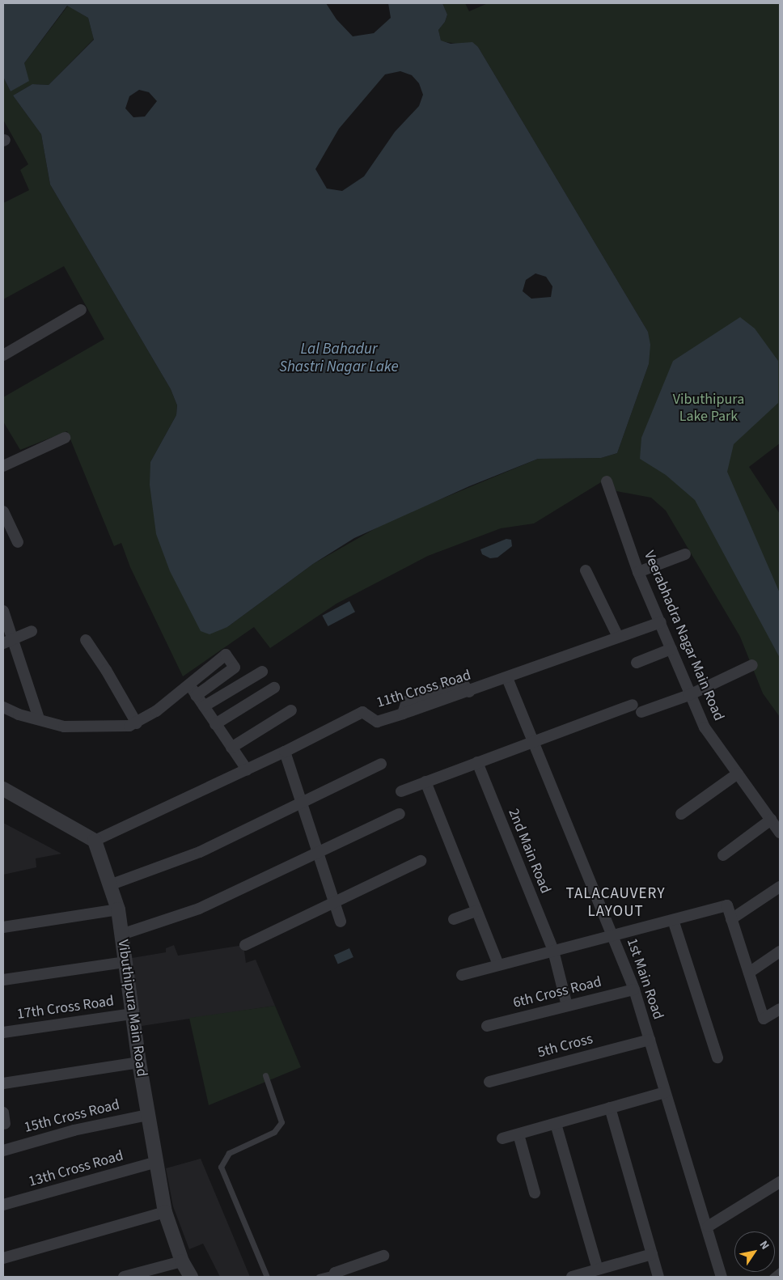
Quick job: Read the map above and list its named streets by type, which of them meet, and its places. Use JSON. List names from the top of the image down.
{
  "streets": {
    "street": [
      "Veerabhadra Nagar Main Road",
      "11th Cross Road",
      "2nd Main Road",
      "1st Main Road",
      "6th Cross Road",
      "17th Cross Road",
      "Vibuthipura Main Road",
      "5th Cross",
      "15th Cross Road",
      "13th Cross Road"
    ]
  },
  "crossings": [
    ["Veerabhadra Nagar Main Road", "11th Cross Road"],
    ["11th Cross Road", "1st Main Road"],
    ["11th Cross Road", "Vibuthipura Main Road"],
    ["2nd Main Road", "6th Cross Road"],
    ["1st Main Road", "6th Cross Road"],
    ["1st Main Road", "5th Cross"],
    ["17th Cross Road", "Vibuthipura Main Road"],
    ["Vibuthipura Main Road", "15th Cross Road"],
    ["Vibuthipura Main Road", "13th Cross Road"]
  ],
  "districts": ["TALACAUVERY LAYOUT"],
  "water": ["Lal Bahadur Shastri Nagar Lake"],
  "parks": ["Vibuthipura Lake Park"],
  "north": "top right"
}
